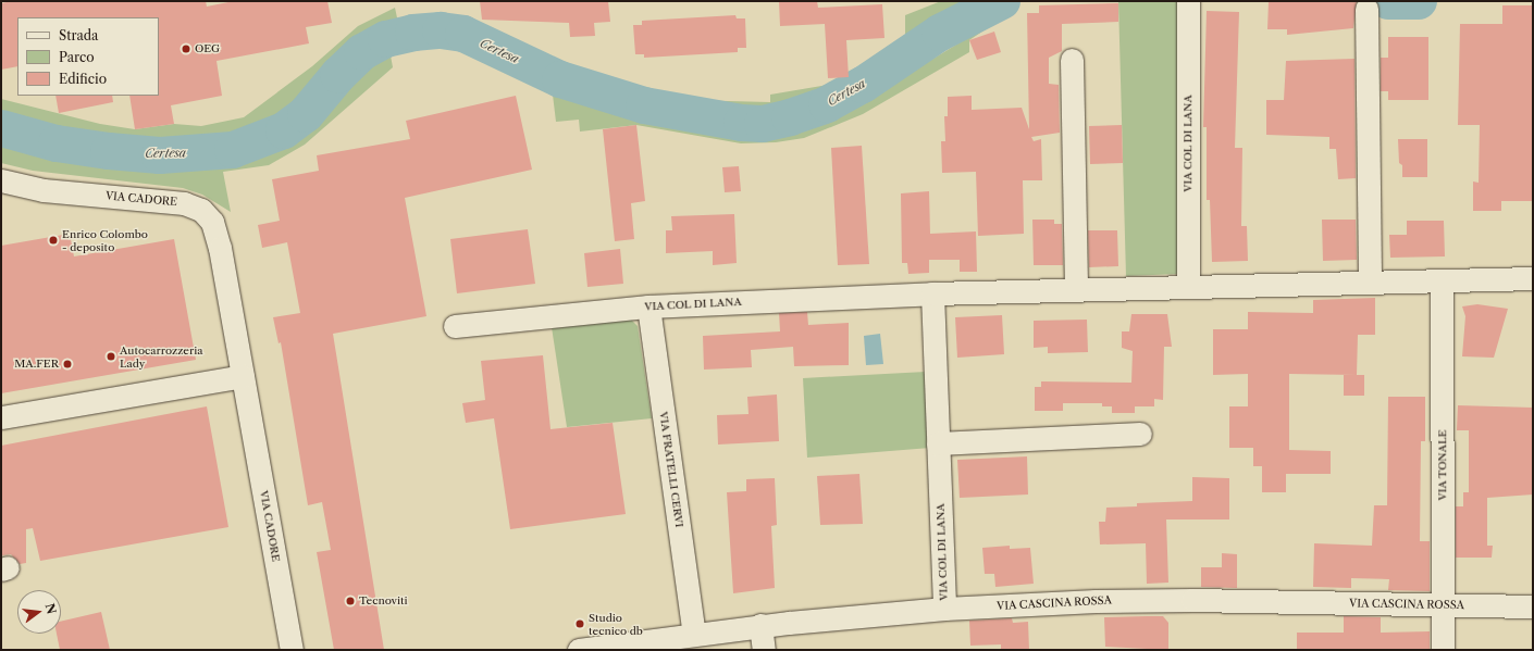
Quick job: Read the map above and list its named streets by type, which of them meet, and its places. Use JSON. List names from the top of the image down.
{
  "streets": {
    "street": [
      "VIA COL DI LANA",
      "VIA CADORE",
      "VIA TONALE",
      "VIA FRATELLI CERVI",
      "VIA CASCINA ROSSA"
    ]
  },
  "crossings": [
    ["VIA COL DI LANA", "VIA TONALE"],
    ["VIA COL DI LANA", "VIA FRATELLI CERVI"],
    ["VIA COL DI LANA", "VIA CASCINA ROSSA"],
    ["VIA TONALE", "VIA CASCINA ROSSA"],
    ["VIA FRATELLI CERVI", "VIA CASCINA ROSSA"]
  ],
  "water": ["Certesa"],
  "places": [
    "OEG",
    "Enrico Colombo - deposito",
    "Autocarrozzeria Lady",
    "MA.FER",
    "Tecnoviti",
    "Studio tecnico db"
  ],
  "legend": ["Strada", "Parco", "Edificio"],
  "north": "right"
}
